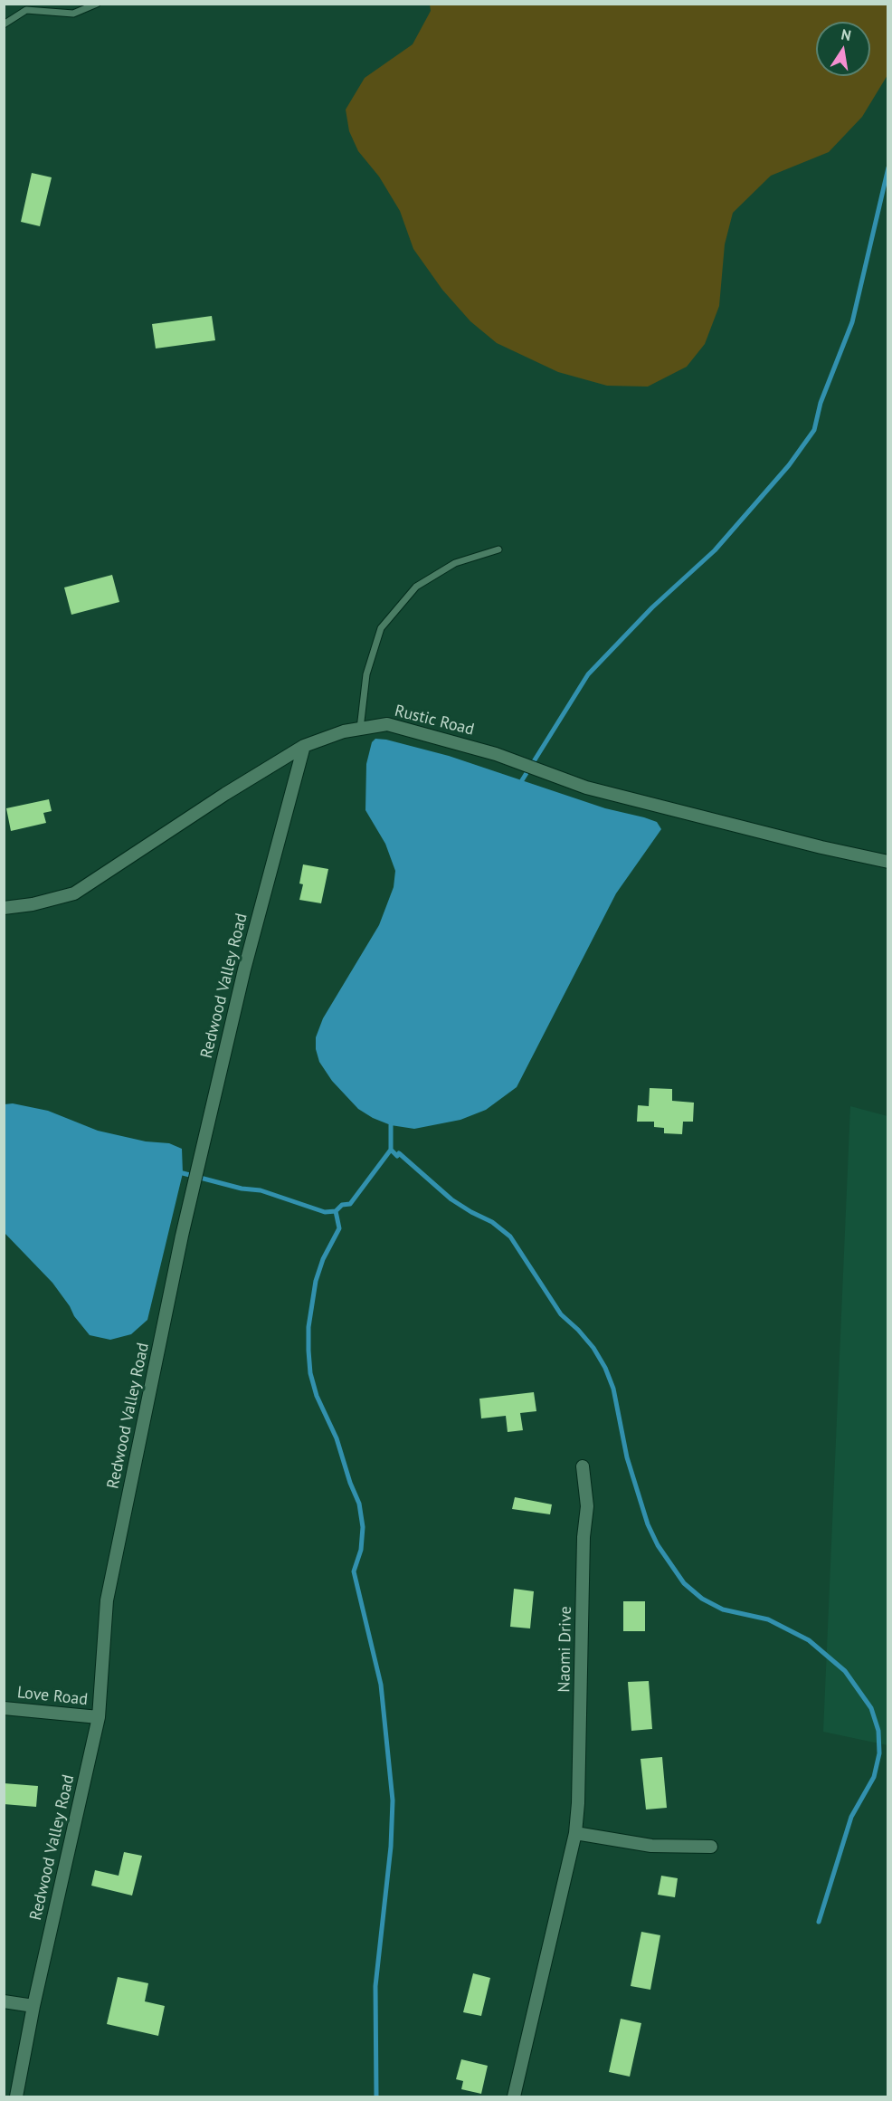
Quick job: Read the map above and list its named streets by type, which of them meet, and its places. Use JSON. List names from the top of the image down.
{
  "streets": {
    "street": [
      "Rustic Road",
      "Redwood Valley Road",
      "Naomi Drive",
      "Love Road"
    ]
  },
  "crossings": [
    ["Rustic Road", "Redwood Valley Road"],
    ["Redwood Valley Road", "Love Road"]
  ],
  "north": "top"
}
